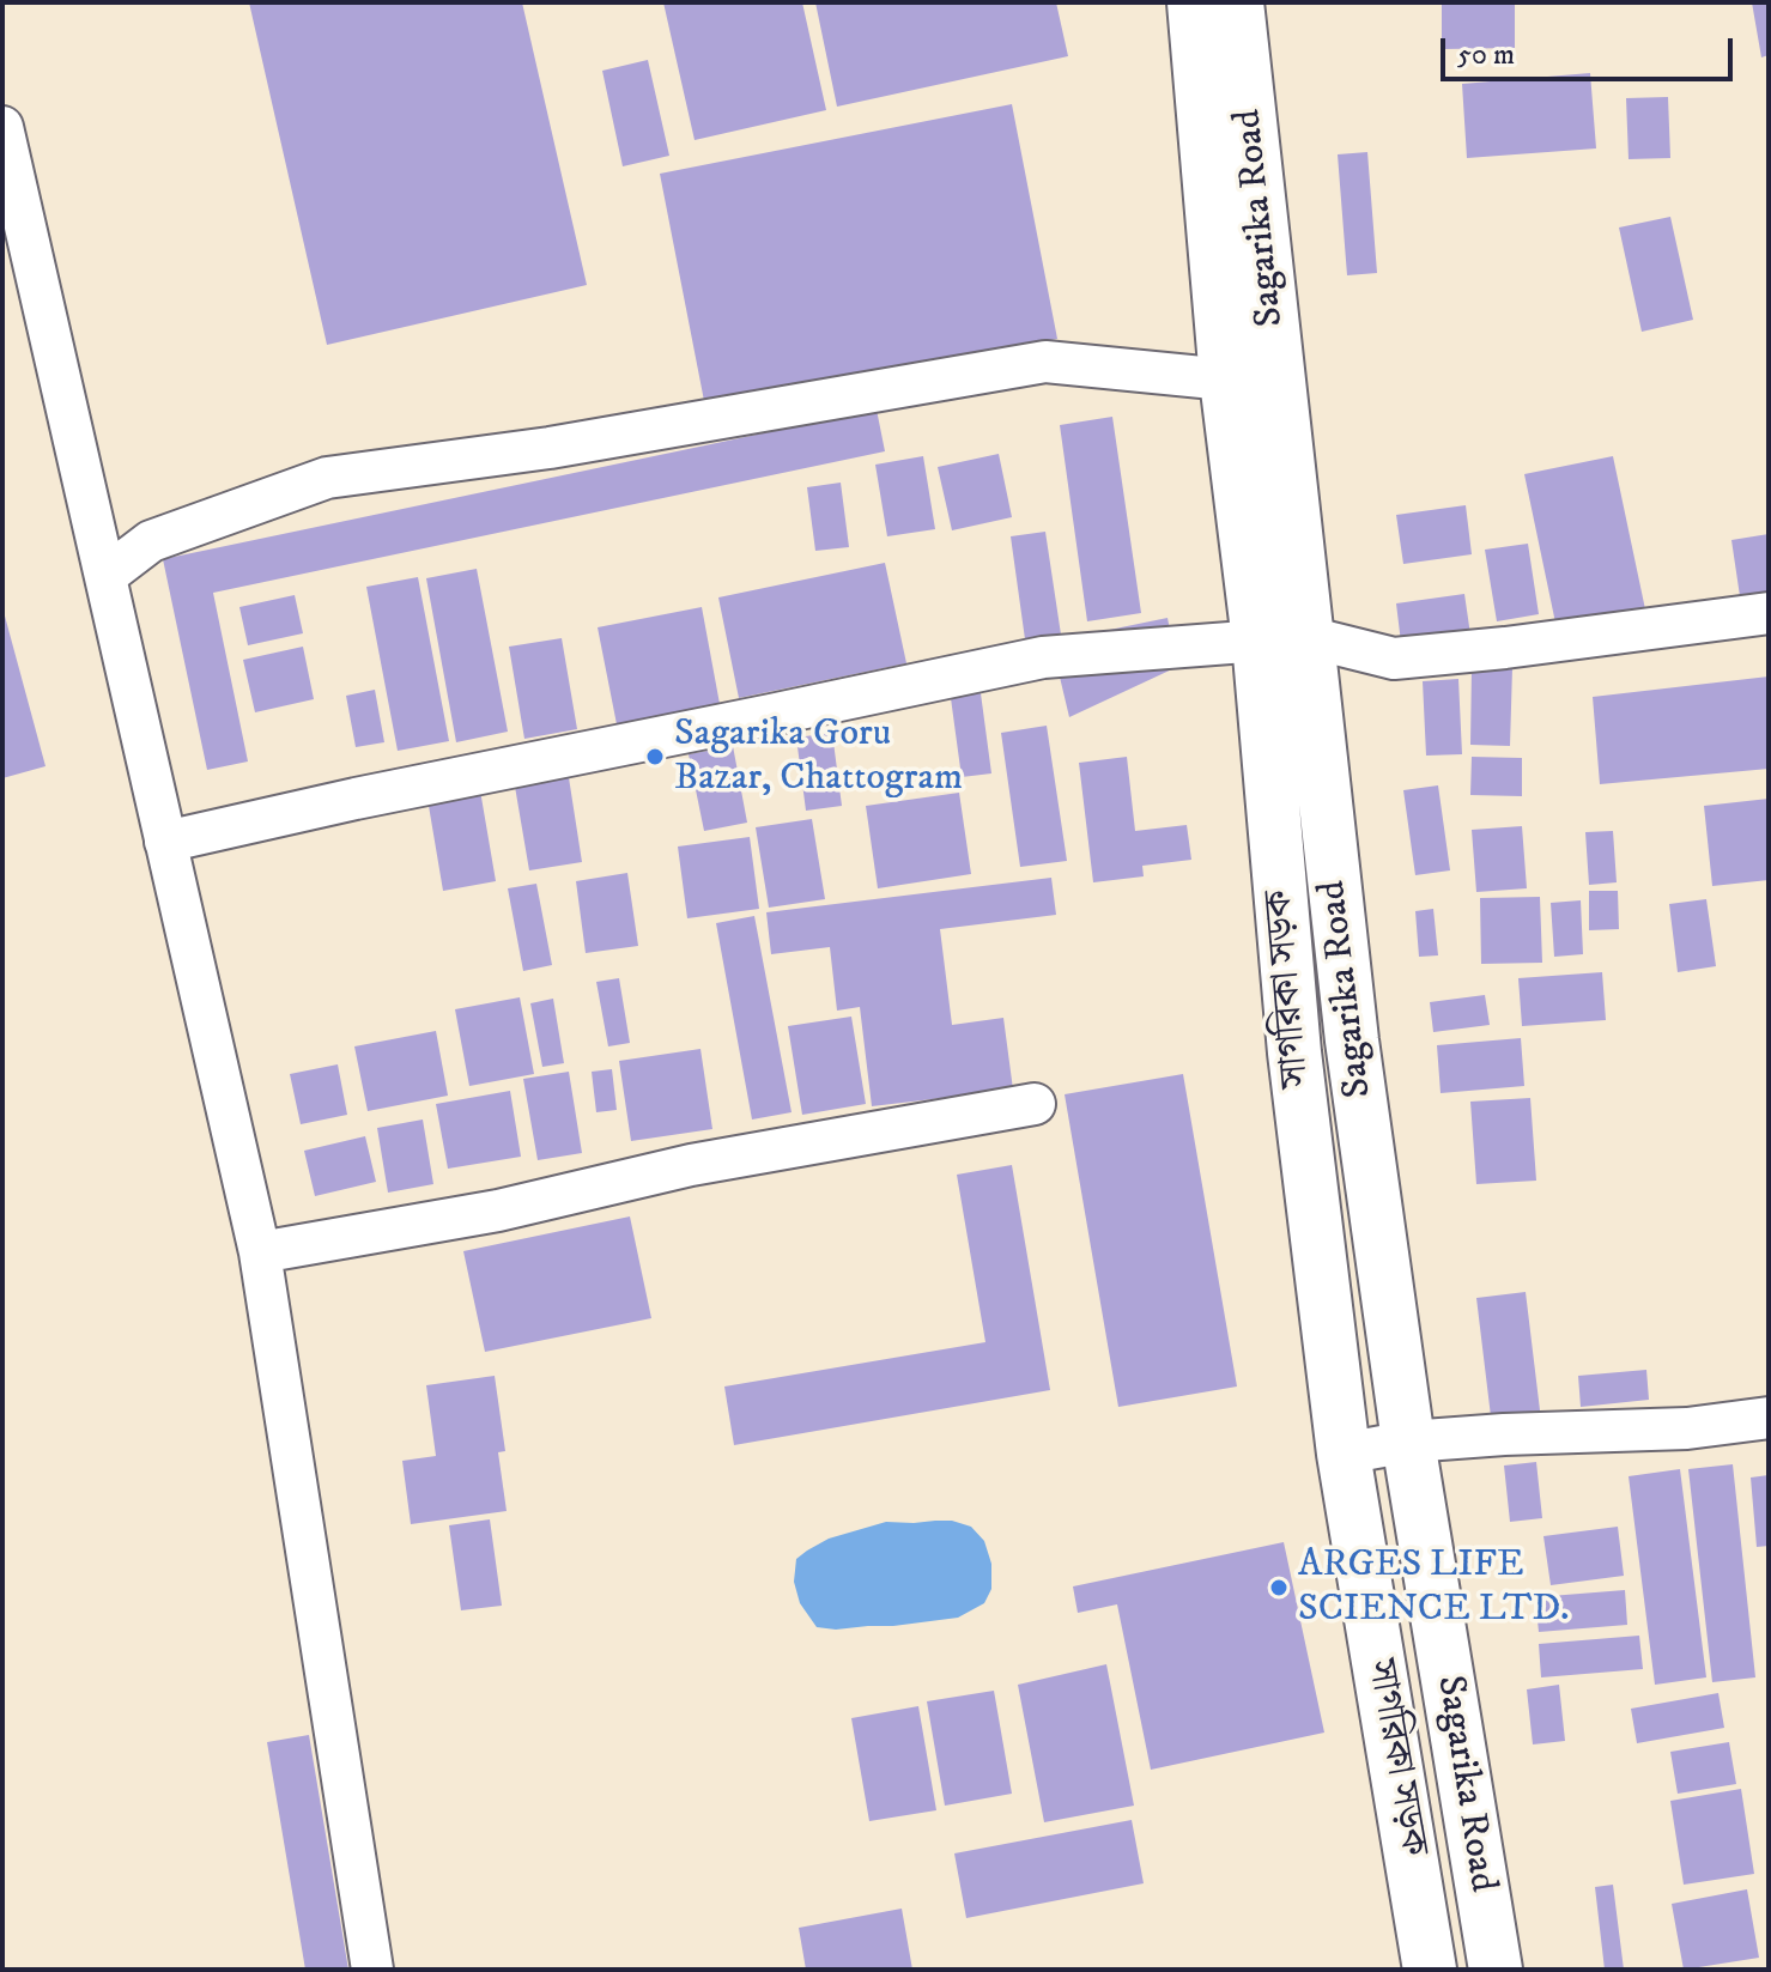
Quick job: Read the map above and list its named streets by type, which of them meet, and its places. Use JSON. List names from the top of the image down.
{
  "streets": {
    "main road": ["Sagarika Road", "সাগরিকা সড়ক"]
  },
  "crossings": [
    ["Sagarika Road", "সাগরিকা সড়ক"]
  ],
  "places": ["Sagarika Goru Bazar, Chattogram", "ARGES LIFE SCIENCE LTD."],
  "scale_bar": "50 m"
}
